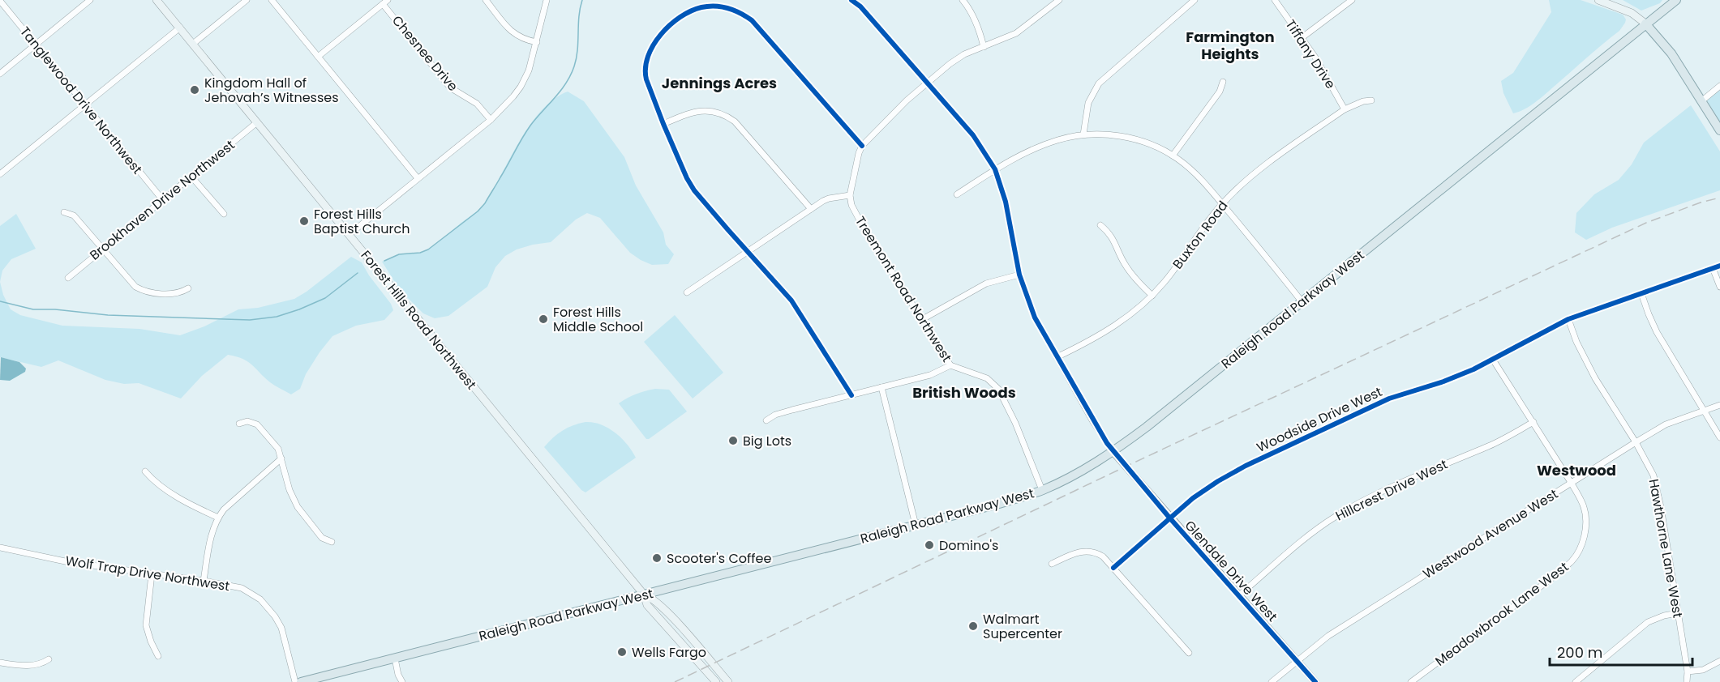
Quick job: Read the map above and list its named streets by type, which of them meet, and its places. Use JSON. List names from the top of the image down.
{
  "streets": {
    "main road": ["Raleigh Road Parkway West", "Forest Hills Road Northwest"],
    "street": [
      "Chesnee Drive",
      "Tiffany Drive",
      "Tanglewood Drive Northwest",
      "Brookhaven Drive Northwest",
      "Buxton Road",
      "Treemont Road Northwest",
      "Woodside Drive West",
      "Hillcrest Drive West",
      "Westwood Avenue West",
      "Hawthorne Lane West",
      "Glendale Drive West",
      "Wolf Trap Drive Northwest",
      "Meadowbrook Lane West"
    ]
  },
  "crossings": [
    ["Tiffany Drive", "Buxton Road"],
    ["Tanglewood Drive Northwest", "Brookhaven Drive Northwest"],
    ["Brookhaven Drive Northwest", "Forest Hills Road Northwest"],
    ["Treemont Road Northwest", "Raleigh Road Parkway West"],
    ["Raleigh Road Parkway West", "Forest Hills Road Northwest"],
    ["Raleigh Road Parkway West", "Glendale Drive West"],
    ["Woodside Drive West", "Hawthorne Lane West"],
    ["Woodside Drive West", "Glendale Drive West"],
    ["Woodside Drive West", "Meadowbrook Lane West"],
    ["Hillcrest Drive West", "Glendale Drive West"],
    ["Hillcrest Drive West", "Meadowbrook Lane West"],
    ["Westwood Avenue West", "Hawthorne Lane West"],
    ["Westwood Avenue West", "Glendale Drive West"],
    ["Westwood Avenue West", "Meadowbrook Lane West"]
  ],
  "districts": [
    "Farmington Heights",
    "Jennings Acres",
    "British Woods",
    "Westwood"
  ],
  "places": [
    "Kingdom Hall of Jehovah’s Witnesses",
    "Forest Hills Baptist Church",
    "Forest Hills Middle School",
    "Big Lots",
    "Domino's",
    "Scooter's Coffee",
    "Walmart Supercenter",
    "Wells Fargo"
  ],
  "scale_bar": "200 m"
}
